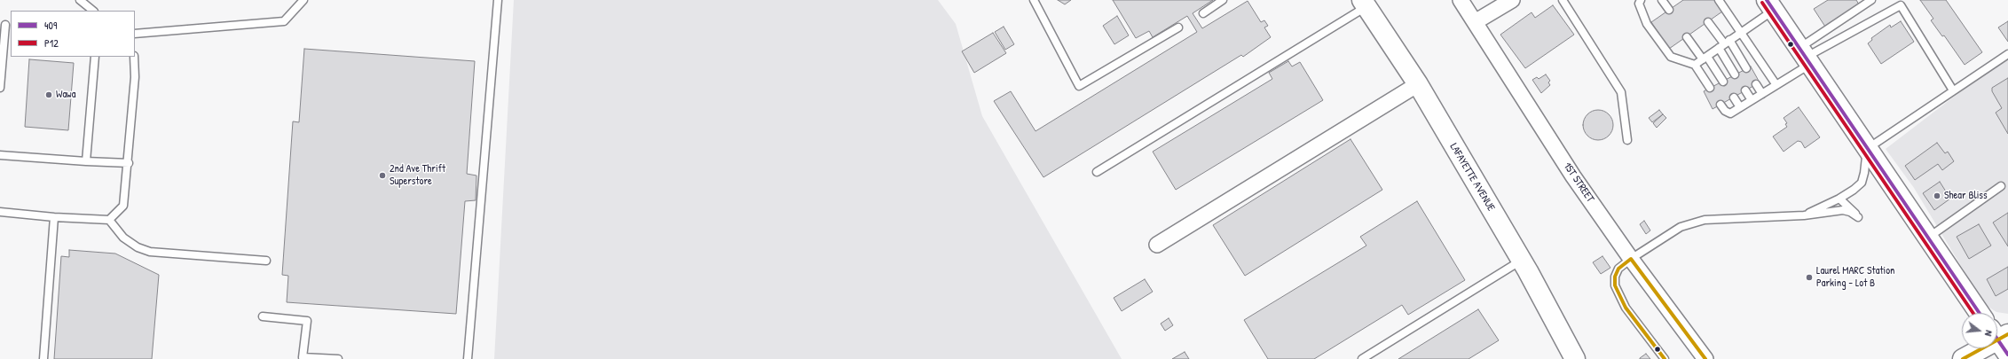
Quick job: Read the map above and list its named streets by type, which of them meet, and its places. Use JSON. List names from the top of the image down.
{
  "streets": {
    "street": ["LAFAYETTE AVENUE", "1ST STREET"]
  },
  "places": [
    "Wawa",
    "2nd Ave Thrift Superstore",
    "Shear Bliss",
    "Laurel MARC Station Parking - Lot B"
  ],
  "lines": ["transit line 409", "transit line P12"],
  "legend": ["409", "P12"],
  "north": "right"
}
